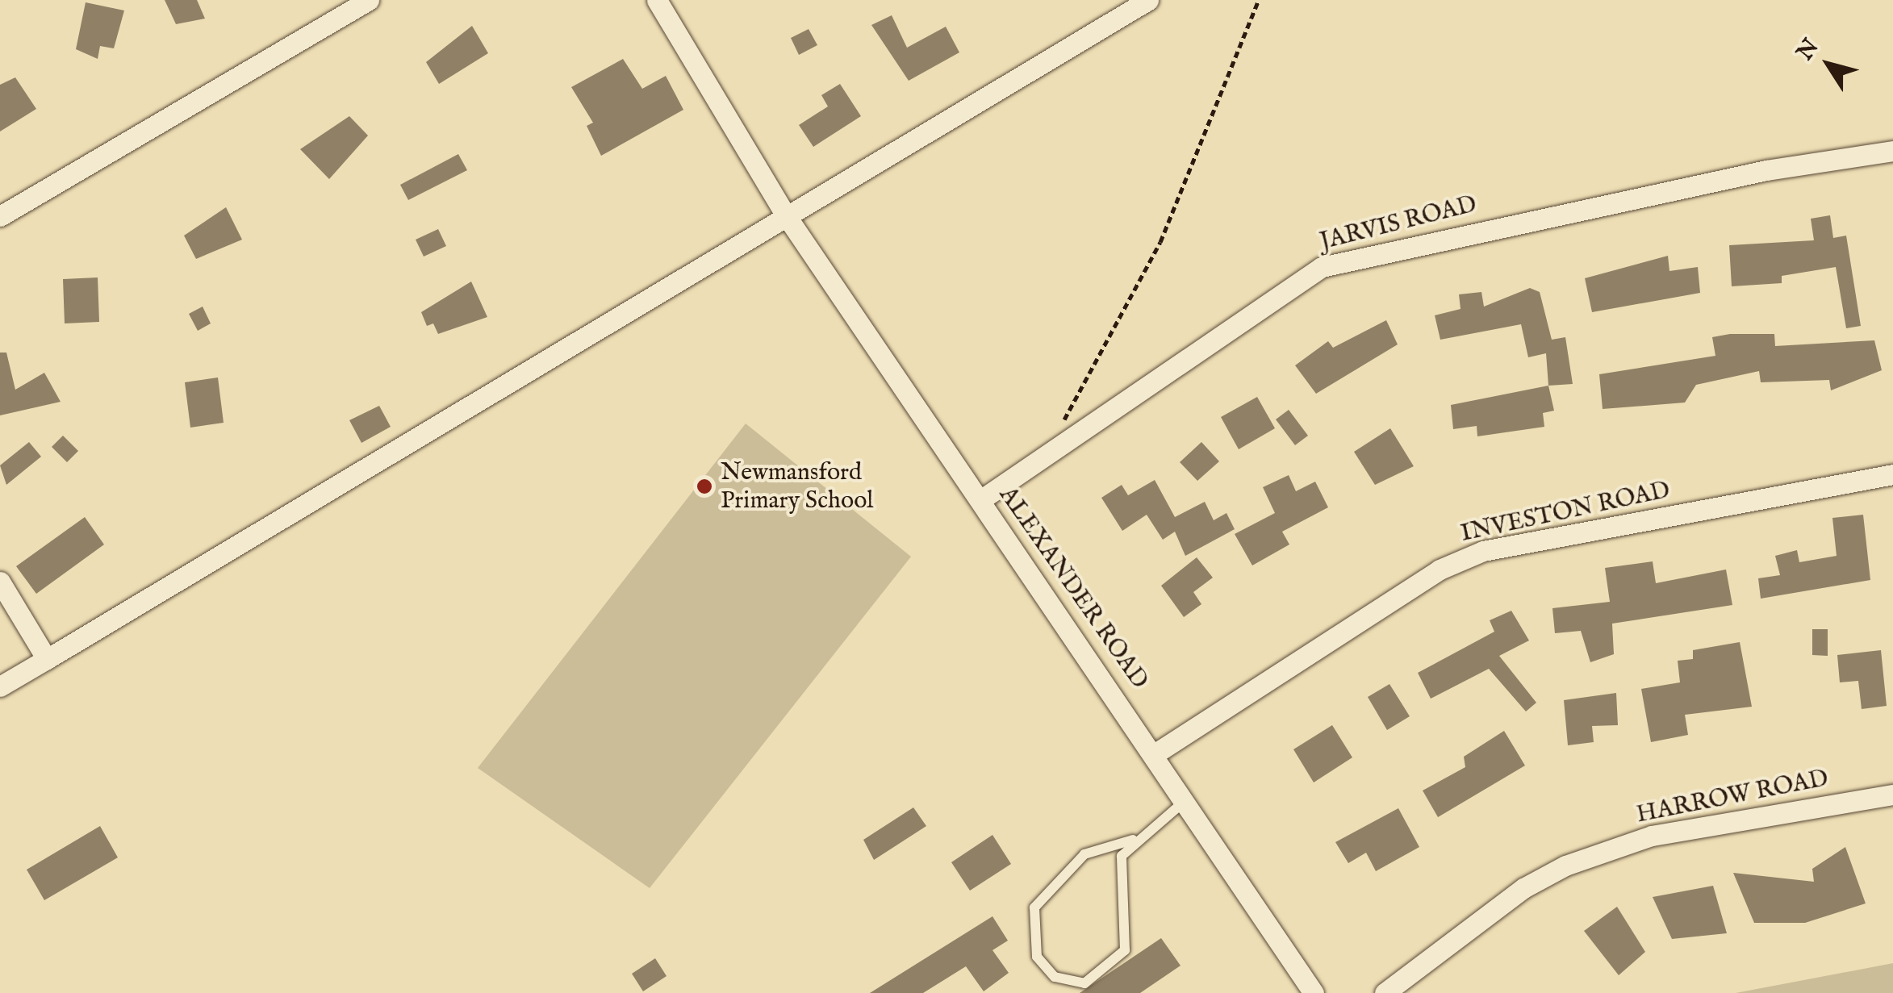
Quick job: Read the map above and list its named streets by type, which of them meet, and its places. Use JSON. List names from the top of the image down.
{
  "streets": {
    "street": [
      "JARVIS ROAD",
      "INVESTON ROAD",
      "ALEXANDER ROAD",
      "HARROW ROAD"
    ]
  },
  "crossings": [
    ["JARVIS ROAD", "ALEXANDER ROAD"],
    ["INVESTON ROAD", "ALEXANDER ROAD"]
  ],
  "places": ["Newmansford Primary School"],
  "north": "top left"
}
